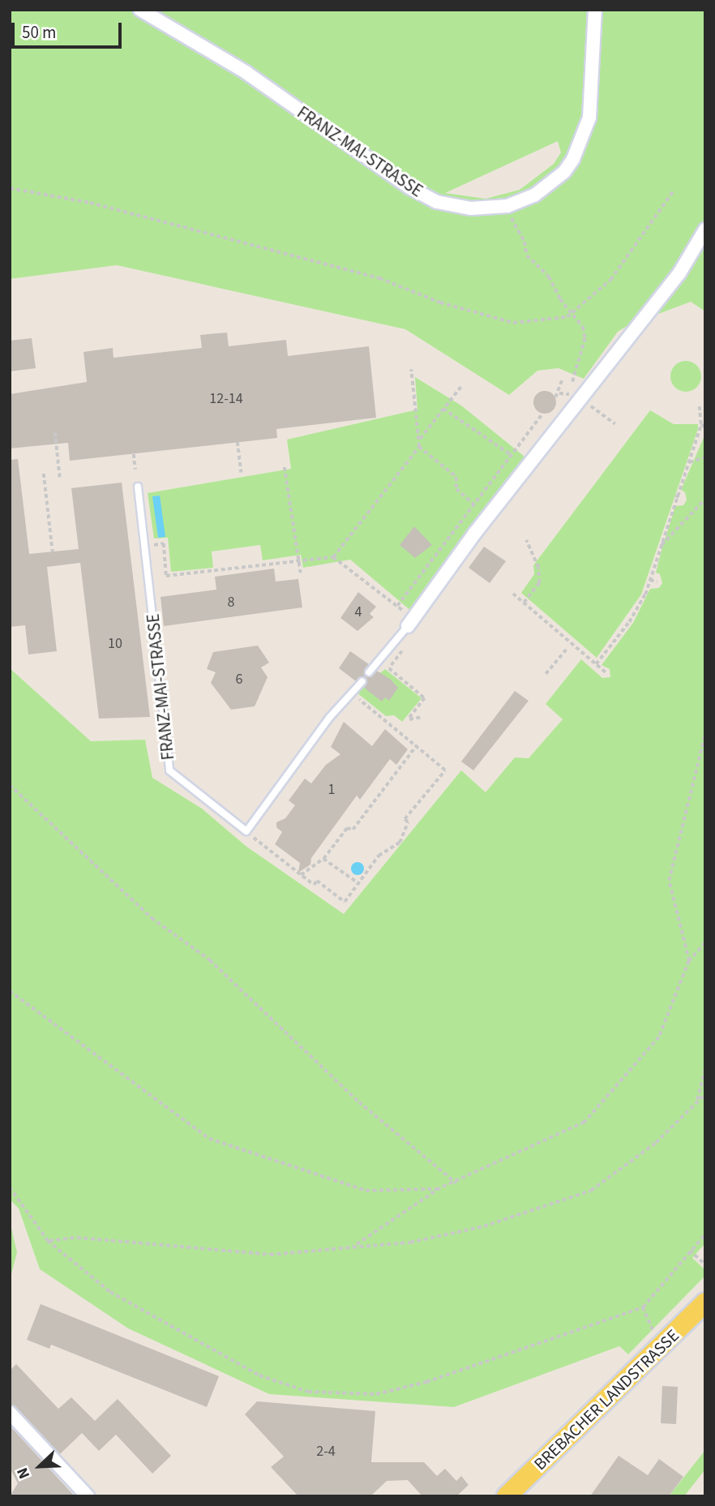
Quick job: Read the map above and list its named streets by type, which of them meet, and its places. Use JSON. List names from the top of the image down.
{
  "streets": {
    "main road": ["BREBACHER LANDSTRASSE"],
    "street": ["FRANZ-MAI-STRASSE"]
  },
  "house_numbers": [
    "12-14",
    "8",
    "4",
    "10",
    "6",
    "1",
    "2-4"
  ],
  "scale_bar": "50 m",
  "north": "bottom left"
}
